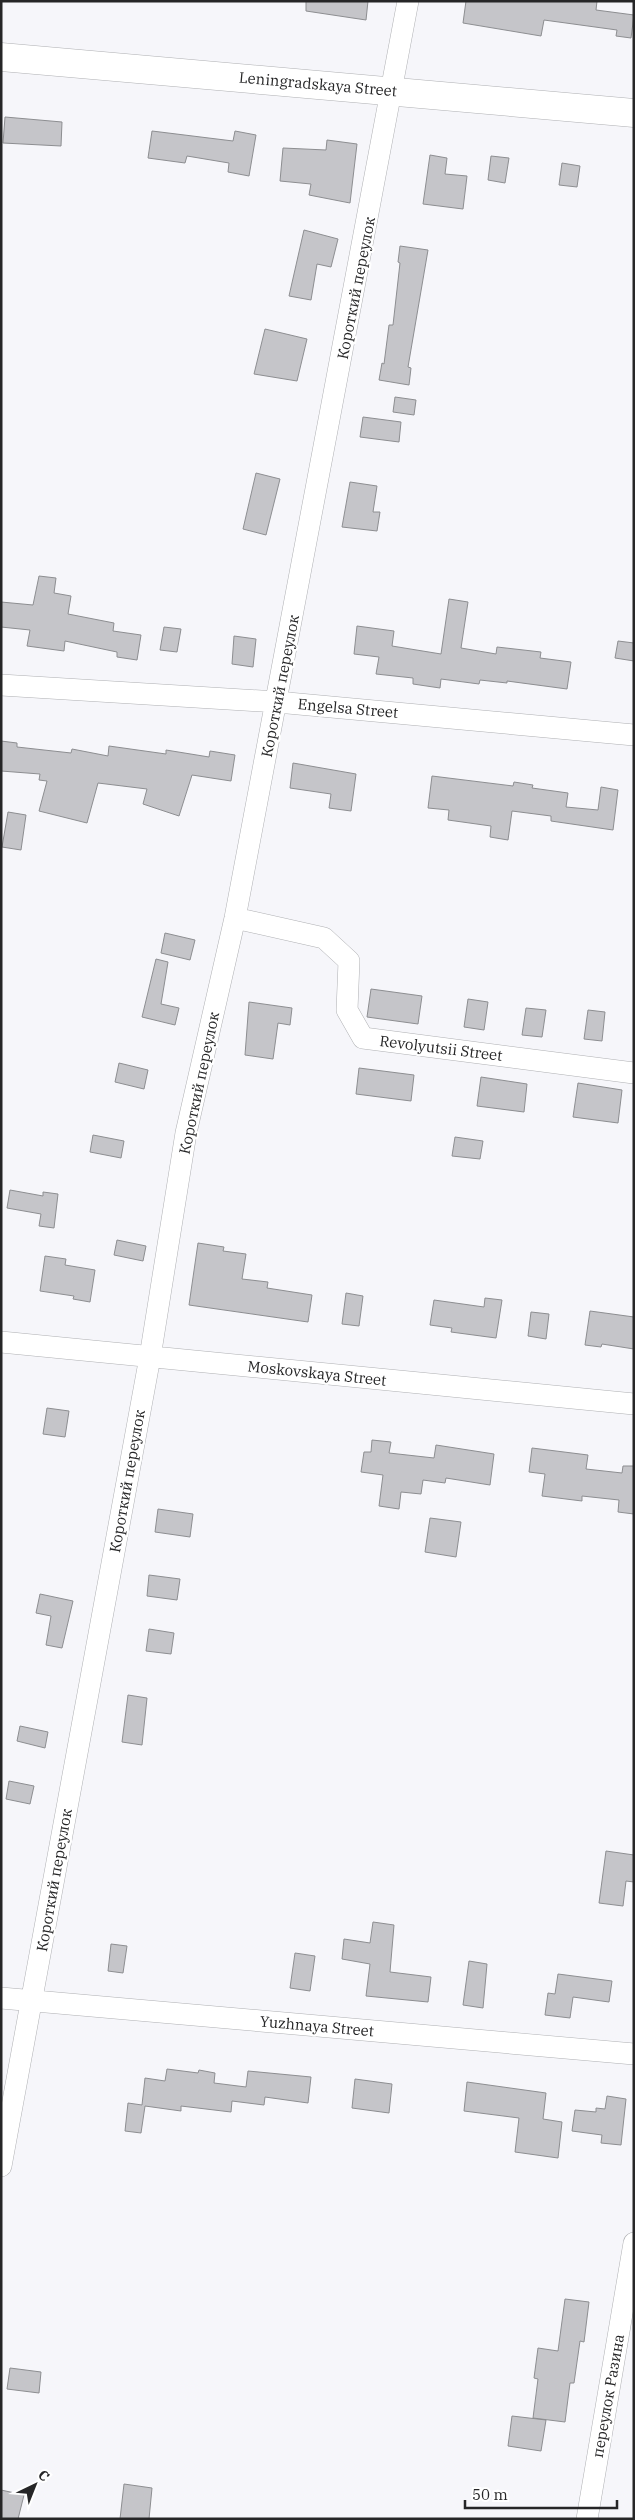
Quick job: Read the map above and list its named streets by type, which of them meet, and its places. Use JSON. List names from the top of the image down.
{
  "streets": {
    "street": [
      "Leningradskaya Street",
      "Короткий переулок",
      "Engelsa Street",
      "Revolyutsii Street",
      "Moskovskaya Street",
      "Yuzhnaya Street",
      "переулок Разина"
    ]
  },
  "crossings": [
    ["Leningradskaya Street", "Короткий переулок"],
    ["Короткий переулок", "Engelsa Street"],
    ["Короткий переулок", "Revolyutsii Street"],
    ["Короткий переулок", "Moskovskaya Street"],
    ["Короткий переулок", "Yuzhnaya Street"]
  ],
  "scale_bar": "50 m",
  "north": "top right"
}
